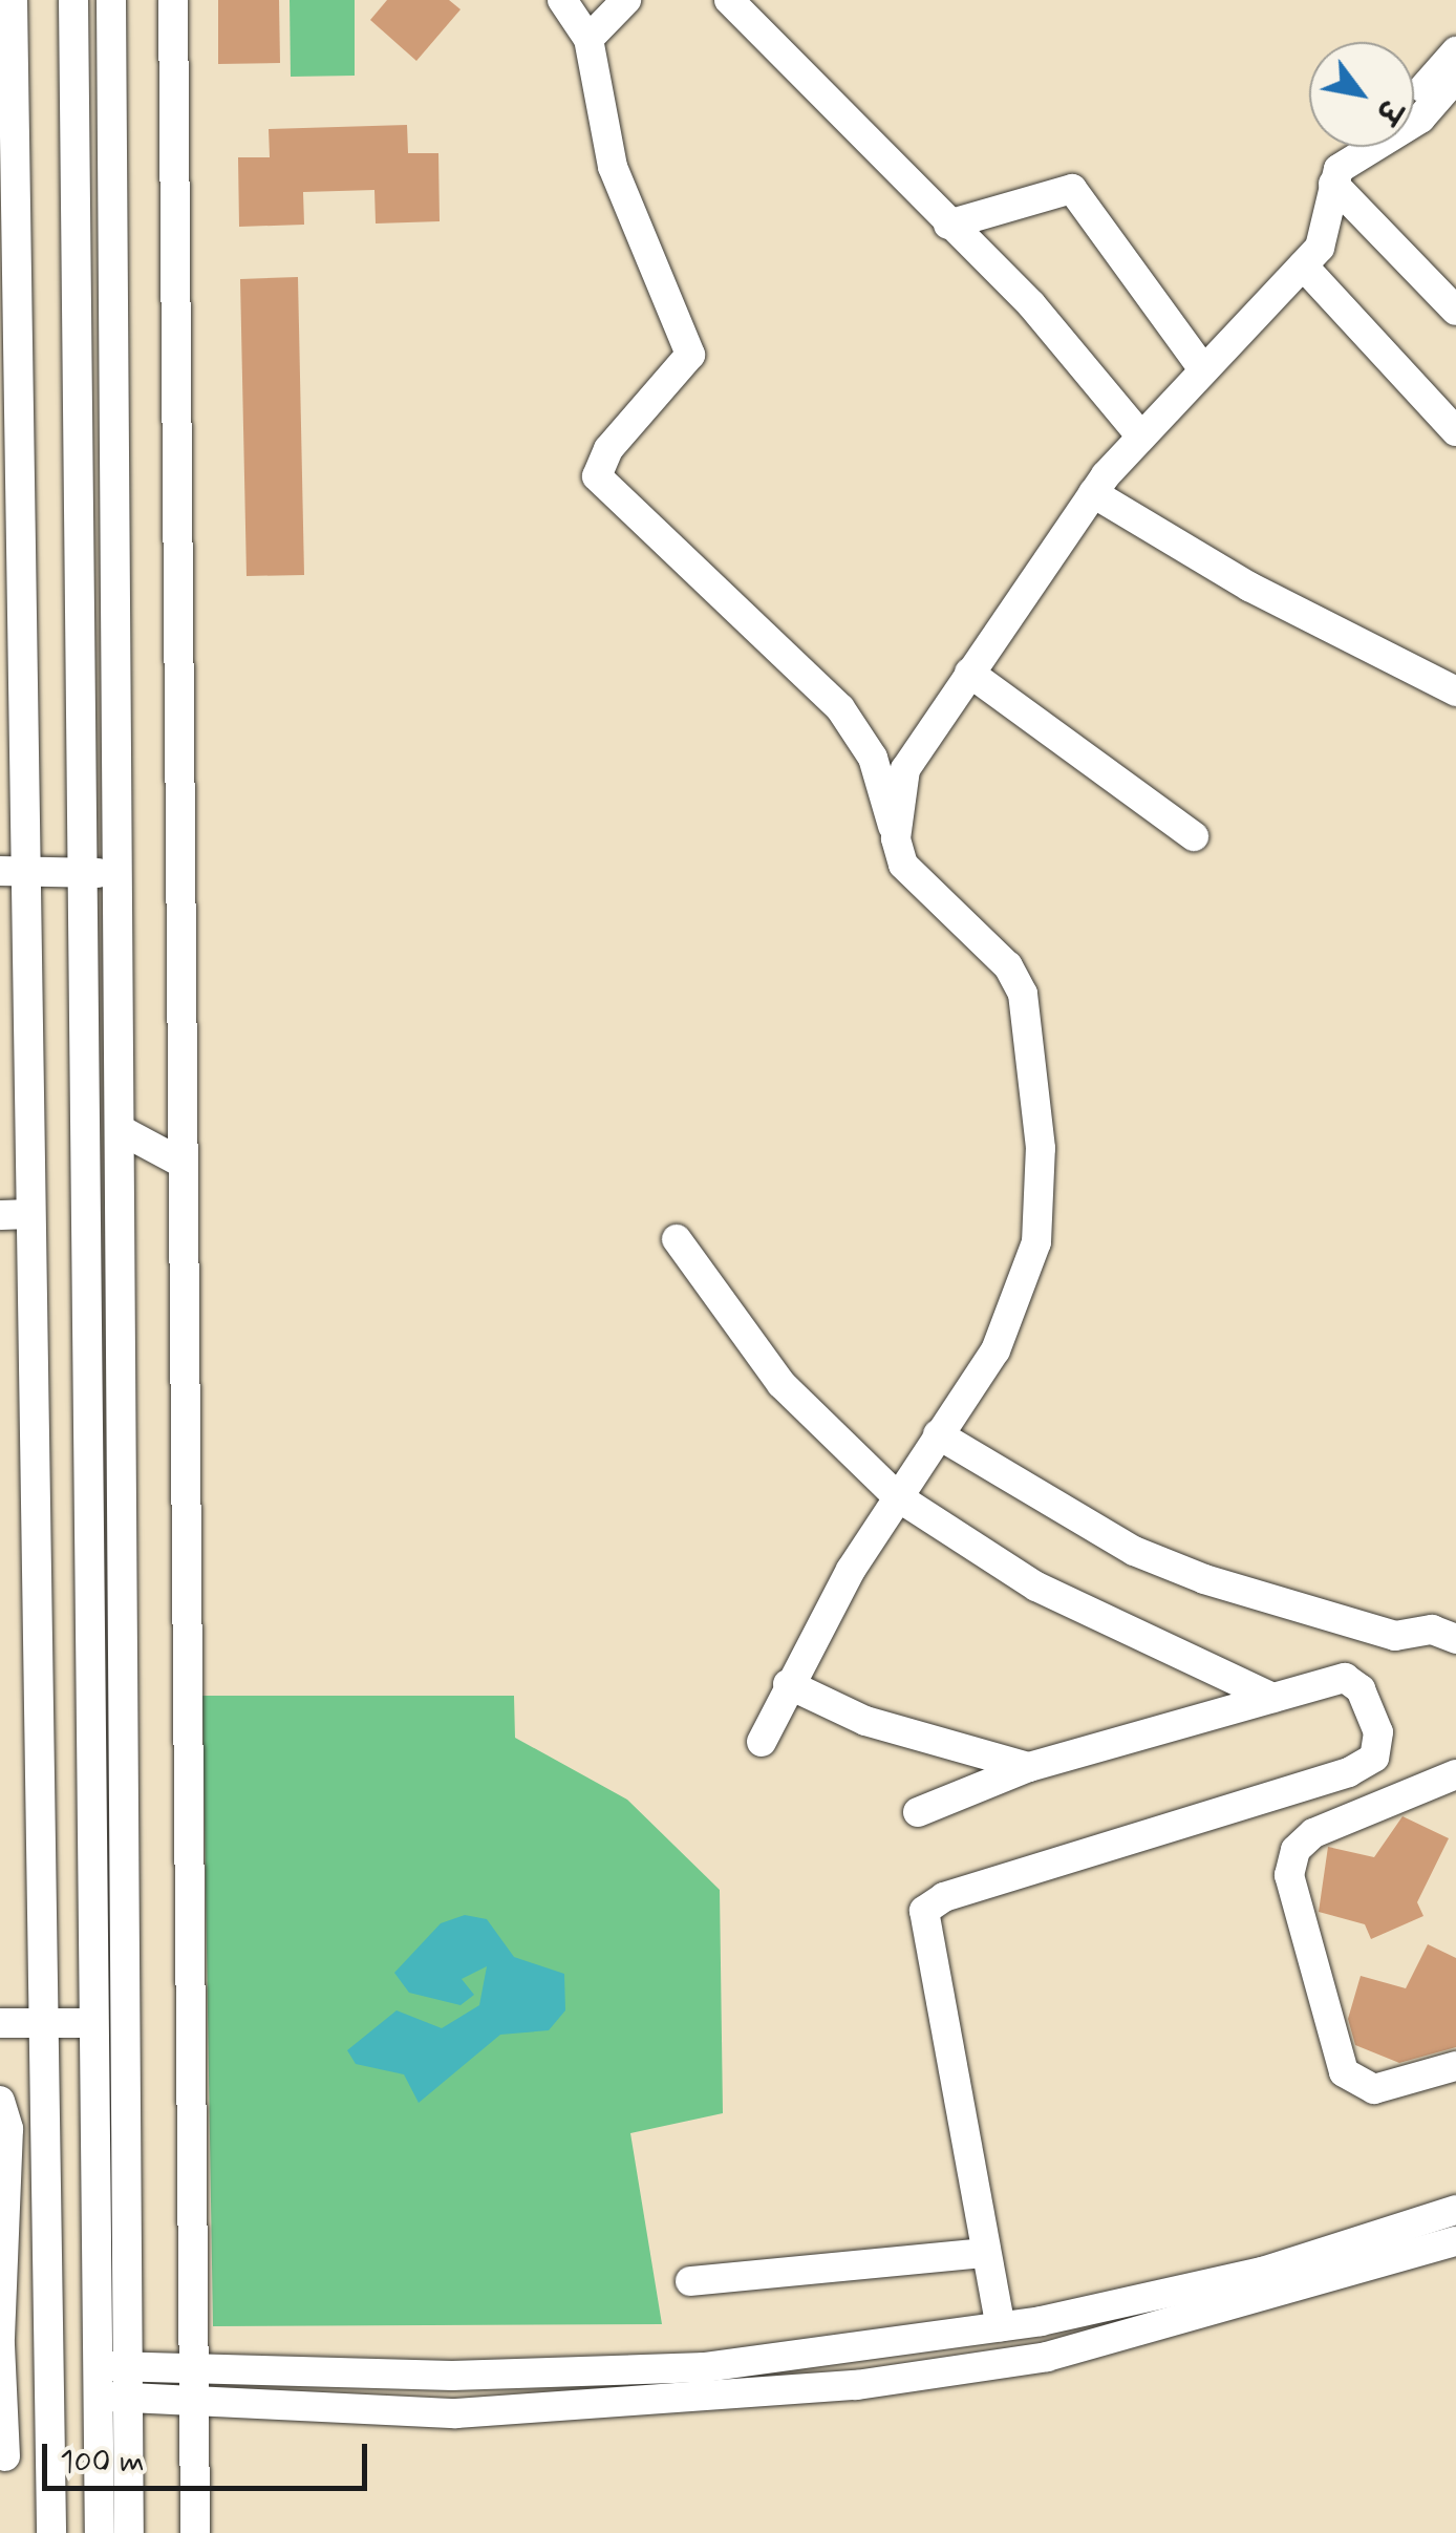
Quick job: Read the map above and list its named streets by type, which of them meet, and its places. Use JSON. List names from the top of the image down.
{
  "scale_bar": "100 m",
  "north": "bottom right"
}
